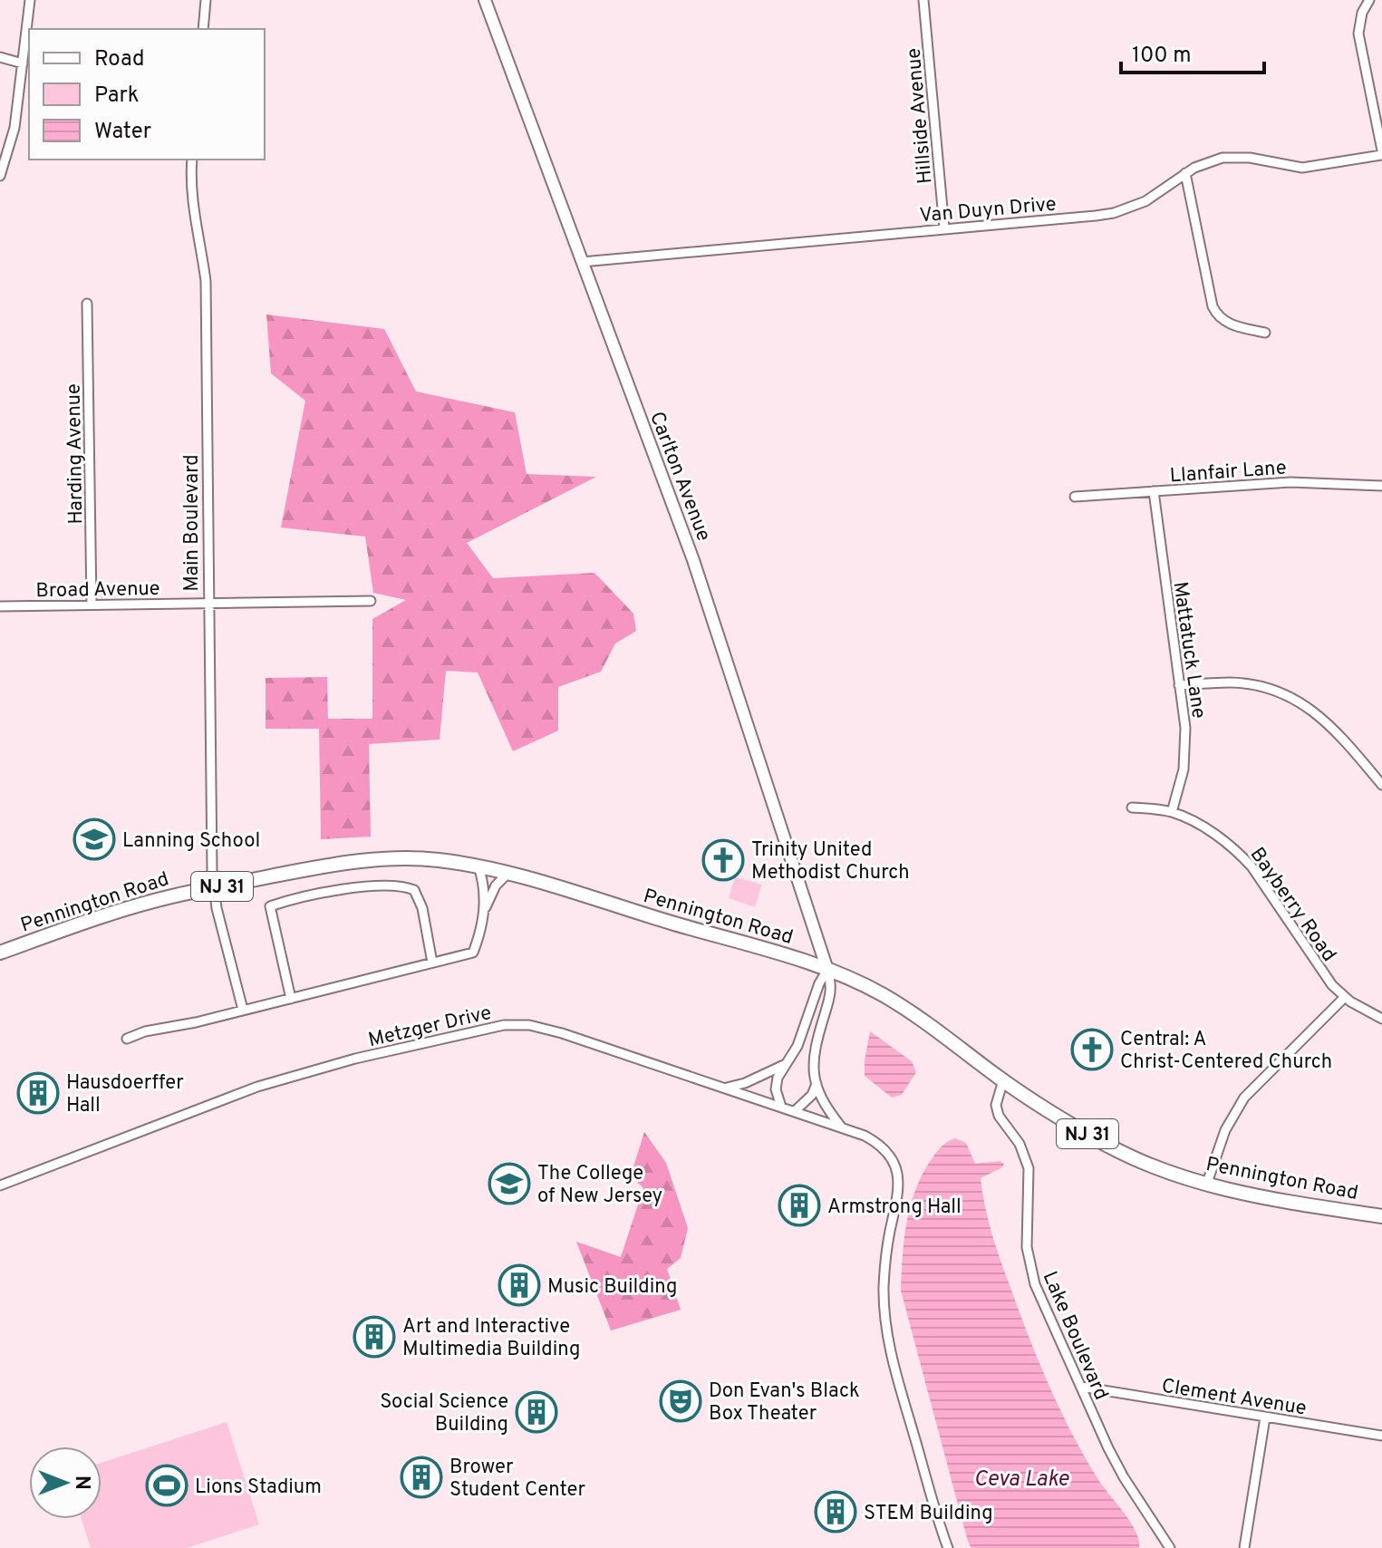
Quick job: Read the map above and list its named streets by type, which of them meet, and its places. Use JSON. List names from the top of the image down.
{
  "streets": {
    "main road": ["NJ 31", "Pennington Road"],
    "street": [
      "Hillside Avenue",
      "Van Duyn Drive",
      "Harding Avenue",
      "Llanfair Lane",
      "Carlton Avenue",
      "Main Boulevard",
      "Broad Avenue",
      "Mattatuck Lane",
      "Bayberry Road",
      "Metzger Drive",
      "Lake Boulevard",
      "Clement Avenue"
    ]
  },
  "crossings": [
    ["Hillside Avenue", "Van Duyn Drive"],
    ["Van Duyn Drive", "Carlton Avenue"],
    ["Harding Avenue", "Broad Avenue"],
    ["Llanfair Lane", "Mattatuck Lane"],
    ["Carlton Avenue", "Pennington Road"],
    ["Main Boulevard", "Broad Avenue"],
    ["Main Boulevard", "Pennington Road"],
    ["Mattatuck Lane", "Bayberry Road"],
    ["Pennington Road", "Lake Boulevard"],
    ["Lake Boulevard", "Clement Avenue"]
  ],
  "water": ["Ceva Lake"],
  "places": {
    "school or university": ["Lanning School", "The College of New Jersey"],
    "church": ["Trinity United Methodist Church", "Central: A Christ-Centered Church"],
    "building": [
      "Hausdoerffer Hall",
      "Armstrong Hall",
      "Music Building",
      "Art and Interactive Multimedia Building",
      "Social Science Building",
      "Brower Student Center",
      "STEM Building"
    ],
    "theatre": ["Don Evan's Black Box Theater"],
    "sports": ["Lions Stadium"]
  },
  "legend": ["Road", "Park", "Water"],
  "scale_bar": "100 m",
  "north": "right"
}
